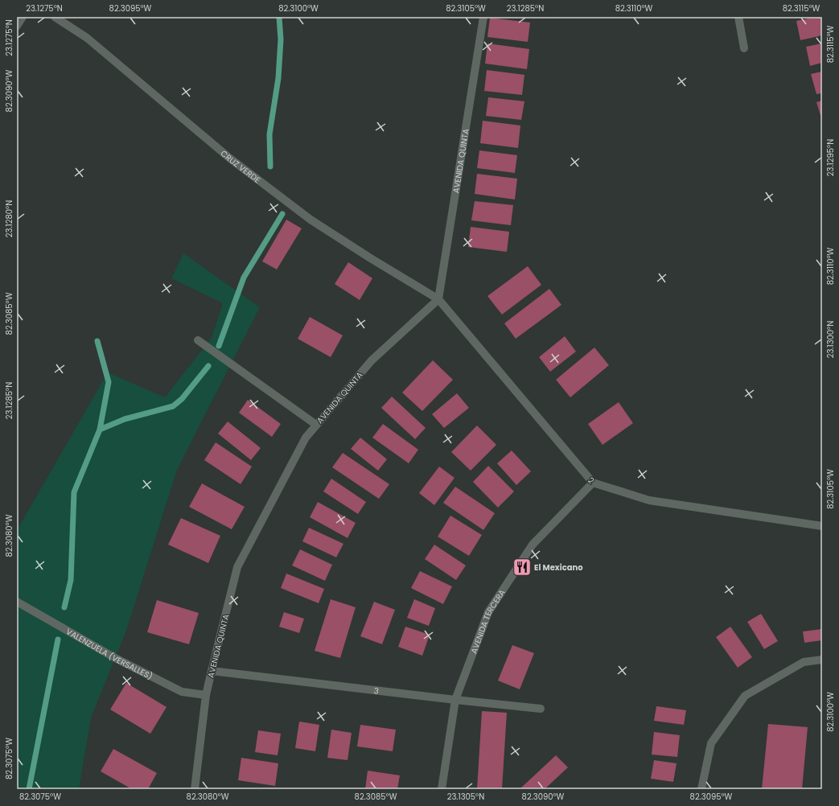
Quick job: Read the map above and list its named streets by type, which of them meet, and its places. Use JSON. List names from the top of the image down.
{
  "streets": {
    "street": [
      "AVENIDA QUINTA",
      "CRUZ VERDE",
      "2",
      "AVENIDA TERCERA",
      "VALENZUELA (VERSALLES)",
      "3"
    ]
  },
  "crossings": [
    ["AVENIDA QUINTA", "CRUZ VERDE"],
    ["AVENIDA QUINTA", "2"],
    ["AVENIDA QUINTA", "VALENZUELA (VERSALLES)"],
    ["AVENIDA QUINTA", "3"],
    ["CRUZ VERDE", "2"],
    ["2", "AVENIDA TERCERA"],
    ["AVENIDA TERCERA", "3"]
  ],
  "places": {
    "restaurant": ["El Mexicano"]
  },
  "coordinates": [
    "23.1275°N",
    "82.3095°W",
    "82.3100°W",
    "82.3105°W",
    "23.1285°N",
    "82.3110°W",
    "82.3115°W",
    "82.3090°W",
    "23.1295°N",
    "23.1280°N",
    "82.3085°W",
    "23.1300°N",
    "82.3080°W",
    "82.3075°W",
    "23.1305°N"
  ]
}
